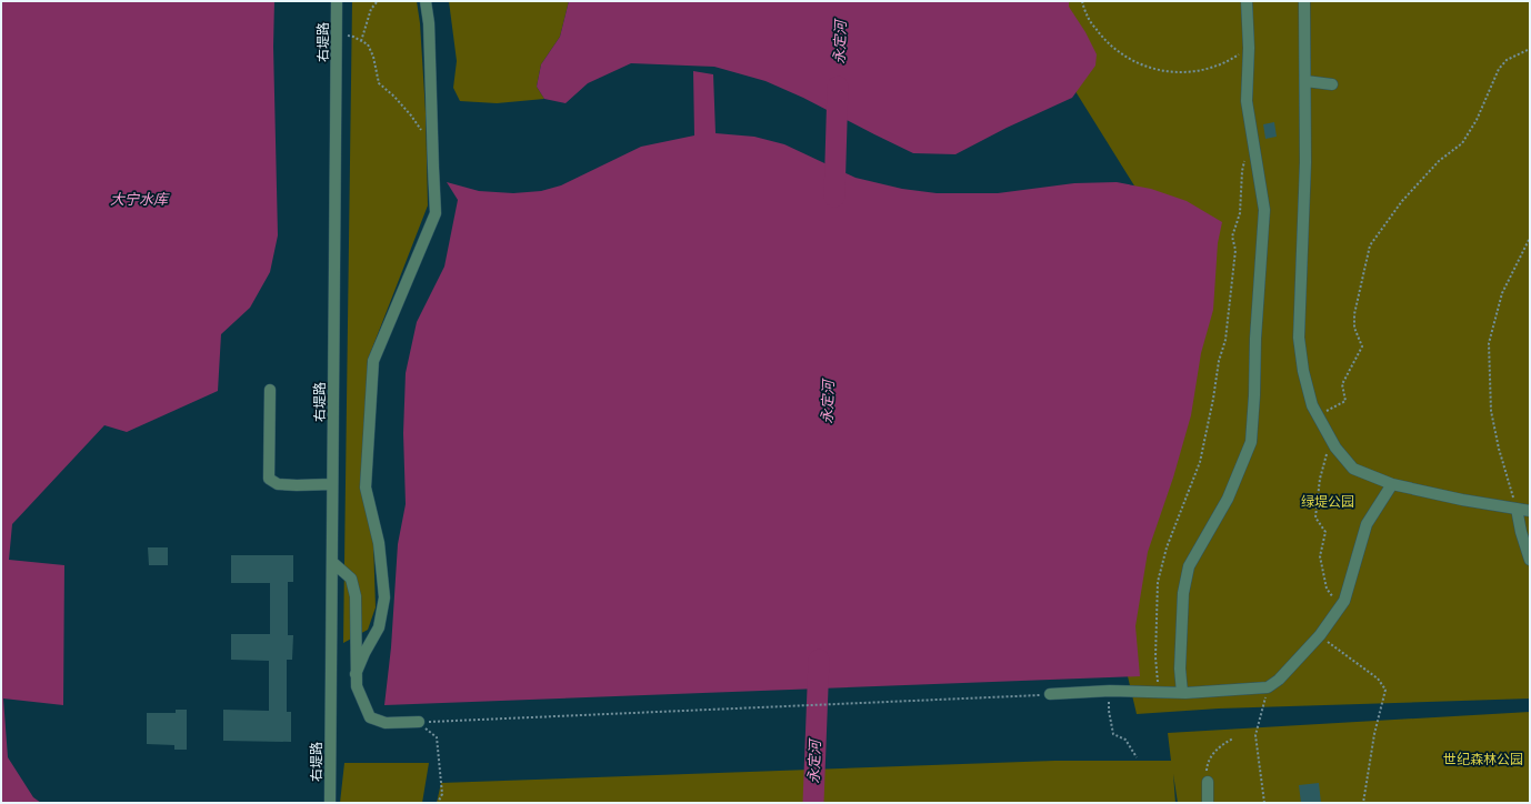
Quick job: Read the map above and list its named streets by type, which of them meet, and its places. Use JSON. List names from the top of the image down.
{
  "streets": {
    "street": ["右堤路"]
  },
  "water": ["永定河", "大宁水库"],
  "parks": ["绿堤公园", "世纪森林公园"]
}
